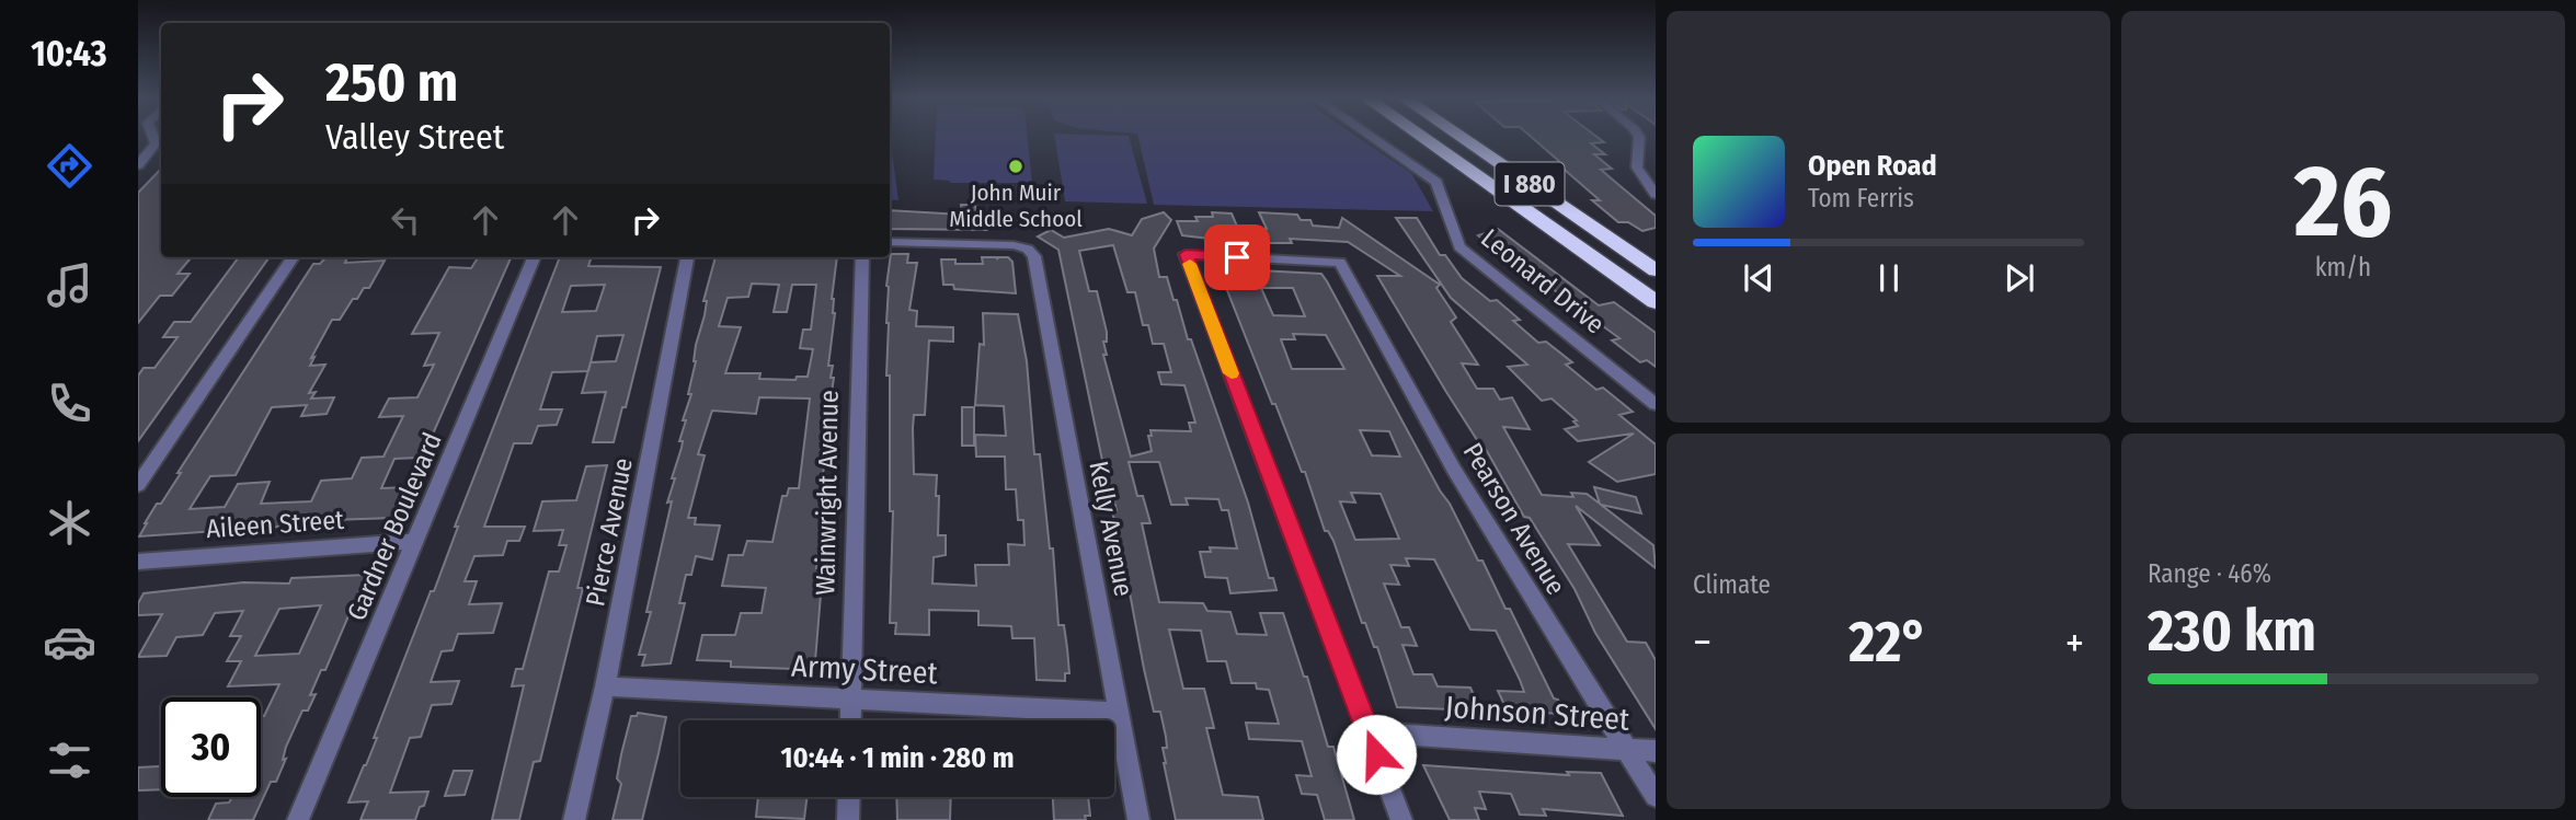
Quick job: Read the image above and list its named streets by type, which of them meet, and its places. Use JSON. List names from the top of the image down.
{
  "streets": {
    "highway": ["I 880"],
    "street": [
      "Leonard Drive",
      "Wainwright Avenue",
      "Pearson Avenue",
      "Aileen Street",
      "Gardner Boulevard",
      "Kelly Avenue",
      "Pierce Avenue",
      "Army Street",
      "Johnson Street"
    ]
  },
  "crossings": [
    ["Wainwright Avenue", "Army Street"],
    ["Pearson Avenue", "Johnson Street"],
    ["Aileen Street", "Gardner Boulevard"],
    ["Kelly Avenue", "Army Street"],
    ["Pierce Avenue", "Army Street"]
  ],
  "places": ["John Muir Middle School"],
  "page": {
    "tabs": "10:43",
    "tile": [
      ["26", "km/h"],
      "Climate",
      ["Range · 46%", "230 km"]
    ],
    "turn": ["250 m", "Valley Street"],
    "song": ["Open Road", "Tom Ferris"],
    "heat": ["−", "22°", "+"],
    "limit": "30",
    "trip": "10:44 · 1 min · 280 m"
  }
}
